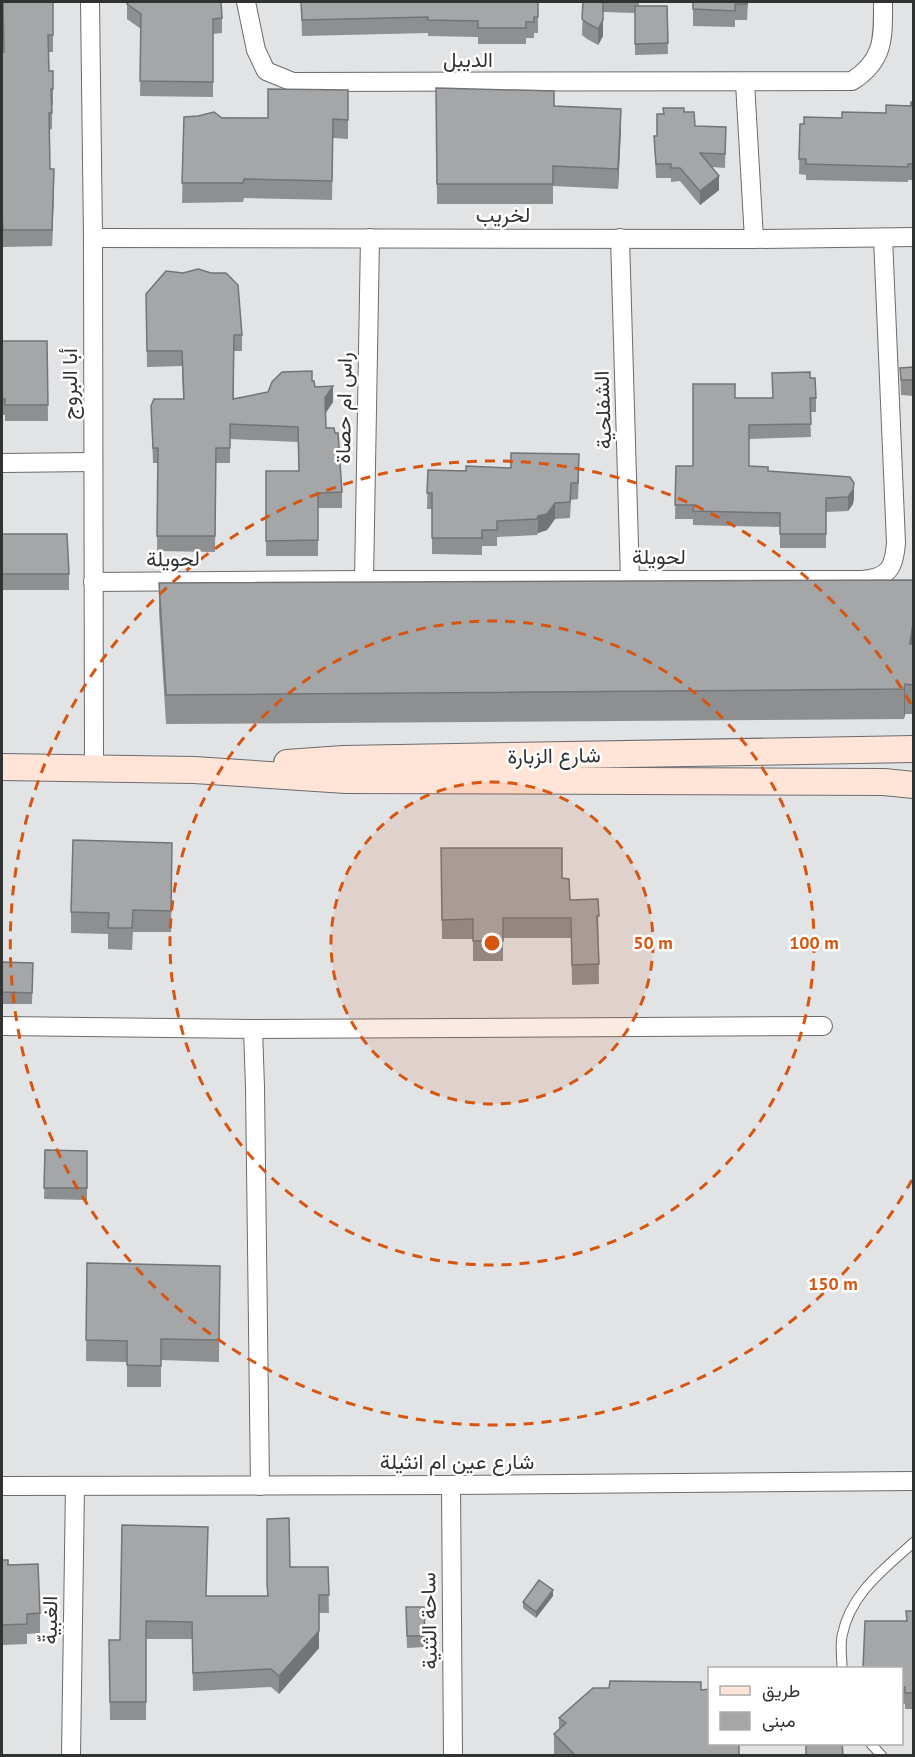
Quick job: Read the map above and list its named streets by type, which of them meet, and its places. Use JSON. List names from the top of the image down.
{
  "streets": {
    "street": [
      "الديبل",
      "لخريب",
      "أبا البروج",
      "راس ام حصاة",
      "الشفلحية",
      "لحويلة",
      "شارع الزبارة",
      "شارع عين ام انثيلة",
      "الغبيةّ",
      "ساحة الثنية"
    ]
  },
  "crossings": [
    ["لخريب", "أبا البروج"],
    ["لخريب", "راس ام حصاة"],
    ["لخريب", "الشفلحية"],
    ["لخريب", "لحويلة"],
    ["أبا البروج", "لحويلة"],
    ["أبا البروج", "شارع الزبارة"],
    ["راس ام حصاة", "لحويلة"],
    ["الشفلحية", "لحويلة"],
    ["شارع عين ام انثيلة", "الغبيةّ"],
    ["شارع عين ام انثيلة", "ساحة الثنية"]
  ],
  "legend": ["طريق", "مبنى"],
  "rings": ["50 m", "100 m", "150 m"]
}
